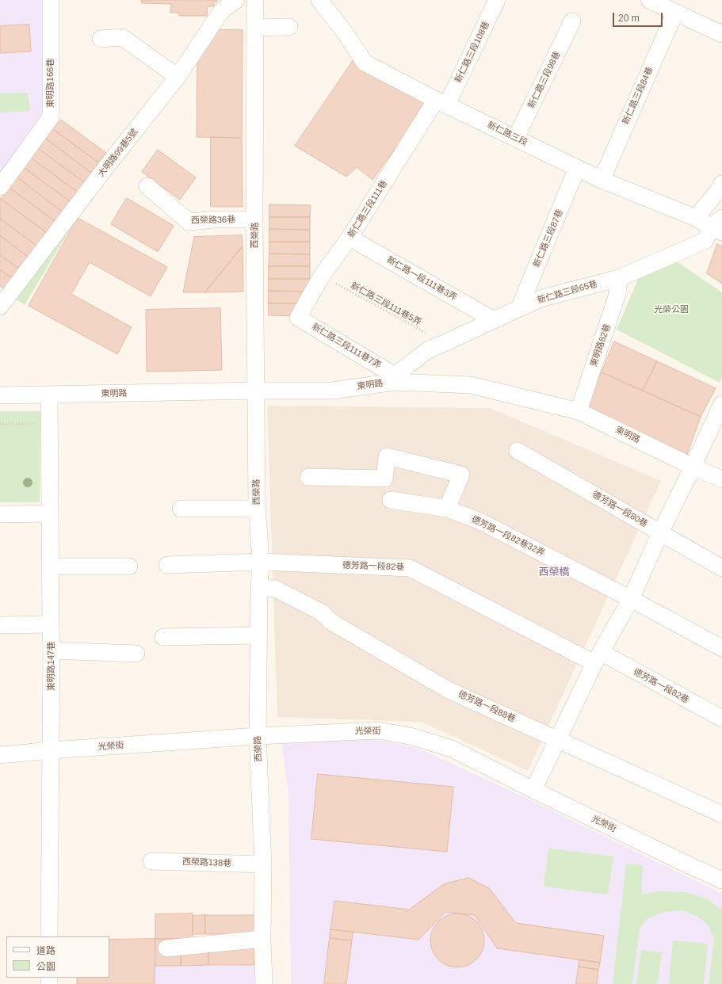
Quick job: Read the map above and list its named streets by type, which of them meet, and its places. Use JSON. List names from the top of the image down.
{
  "streets": {
    "street": [
      "新仁路三段108巷",
      "新仁路三段98巷",
      "東明路166巷",
      "新仁路三段84巷",
      "新仁路三段",
      "大明路99巷5號",
      "新仁路三段111巷",
      "西榮路36巷",
      "西榮路",
      "新仁路三段87巷",
      "新仁路一段111巷3弄",
      "新仁路三段65巷",
      "東明路82巷",
      "新仁路三段111巷7弄",
      "東明路",
      "德芳路一段80巷",
      "德芳路一段82巷32弄",
      "德芳路一段82巷",
      "東明路147巷",
      "德芳路一段88巷",
      "光榮街",
      "西榮路138巷"
    ],
    "path": ["新仁路三段111巷5弄"]
  },
  "crossings": [
    ["新仁路三段108巷", "新仁路三段"],
    ["新仁路三段108巷", "新仁路三段111巷"],
    ["新仁路三段98巷", "新仁路三段"],
    ["新仁路三段84巷", "新仁路三段"],
    ["新仁路三段", "新仁路三段111巷"],
    ["新仁路三段", "新仁路三段87巷"],
    ["新仁路三段", "新仁路三段65巷"],
    ["新仁路三段111巷", "新仁路一段111巷3弄"],
    ["新仁路三段111巷", "新仁路三段111巷5弄"],
    ["新仁路三段111巷", "新仁路三段111巷7弄"],
    ["西榮路36巷", "西榮路"],
    ["西榮路", "東明路"],
    ["西榮路", "德芳路一段82巷"],
    ["西榮路", "德芳路一段88巷"],
    ["西榮路", "光榮街"],
    ["西榮路", "西榮路138巷"],
    ["新仁路三段87巷", "新仁路三段65巷"],
    ["新仁路一段111巷3弄", "新仁路三段65巷"],
    ["新仁路三段65巷", "新仁路三段111巷5弄"],
    ["新仁路三段65巷", "東明路82巷"],
    ["新仁路三段65巷", "新仁路三段111巷7弄"],
    ["新仁路三段65巷", "東明路"],
    ["東明路82巷", "東明路"],
    ["新仁路三段111巷7弄", "東明路"],
    ["東明路", "東明路147巷"],
    ["東明路147巷", "光榮街"]
  ],
  "districts": ["西榮橋"],
  "parks": ["光榮公園"],
  "legend": ["道路", "公園"],
  "scale_bar": "20 m"
}
